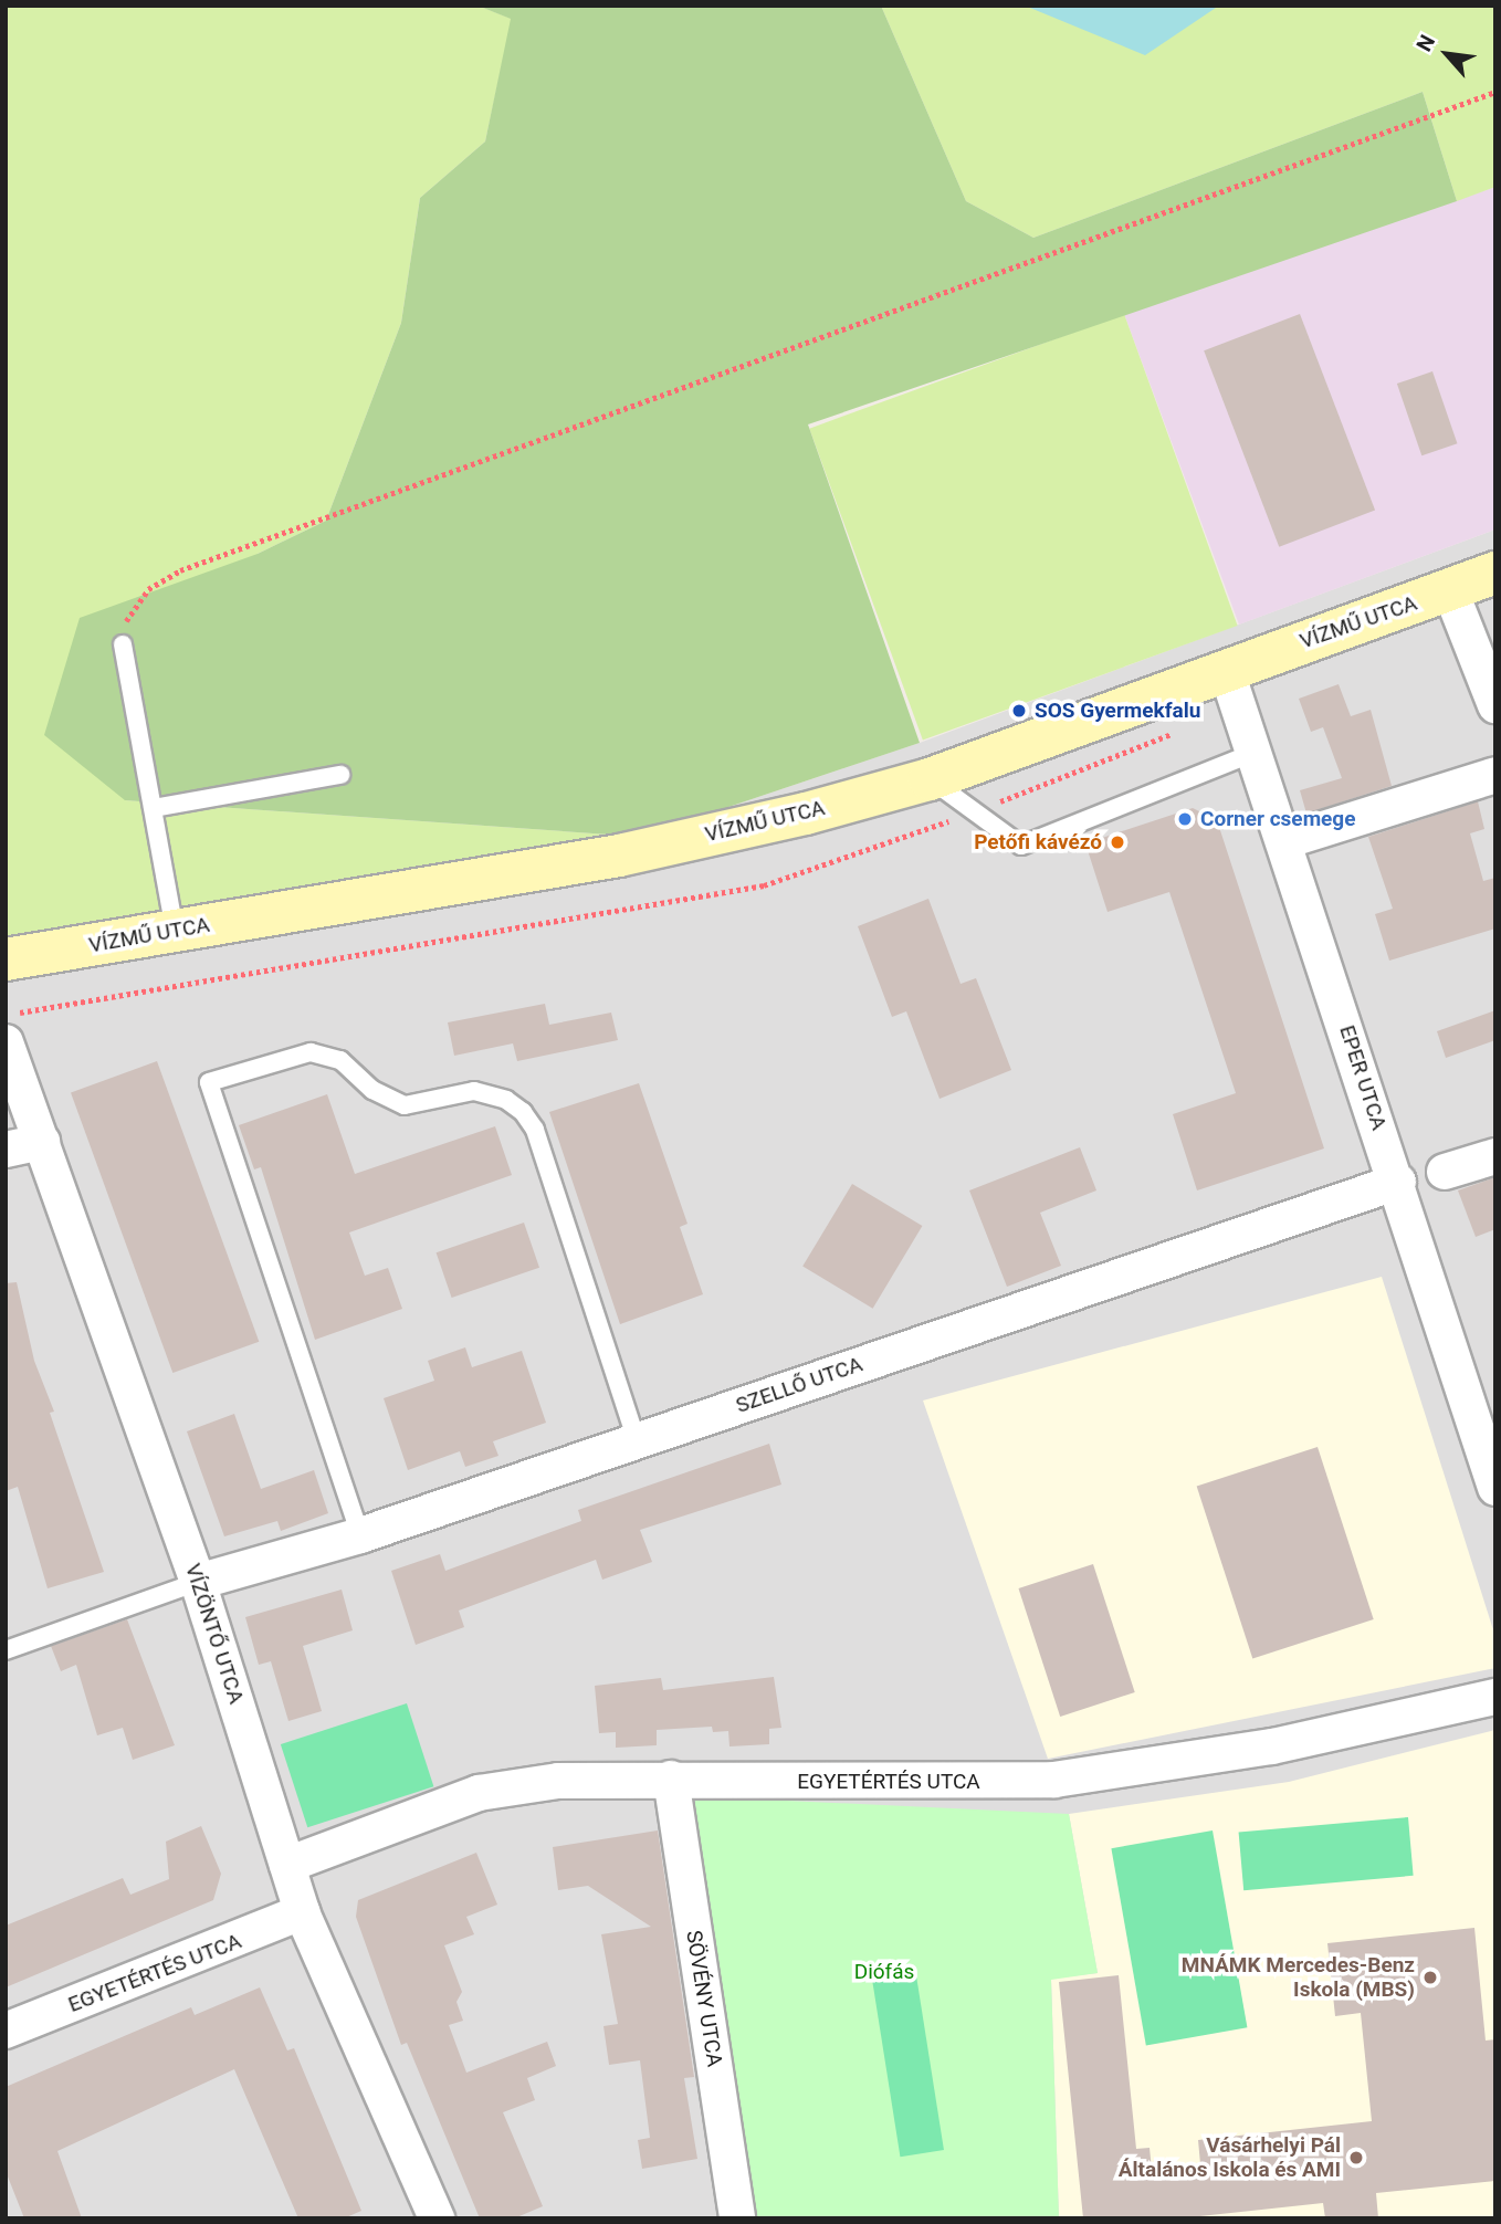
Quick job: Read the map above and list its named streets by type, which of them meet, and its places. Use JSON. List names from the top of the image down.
{
  "streets": {
    "main road": ["VÍZMŰ UTCA"],
    "street": [
      "EPER UTCA",
      "SZELLŐ UTCA",
      "VÍZÖNTŐ UTCA",
      "EGYETÉRTÉS UTCA",
      "SÖVÉNY UTCA"
    ]
  },
  "crossings": [
    ["VÍZMŰ UTCA", "EPER UTCA"],
    ["EPER UTCA", "SZELLŐ UTCA"],
    ["SZELLŐ UTCA", "VÍZÖNTŐ UTCA"],
    ["VÍZÖNTŐ UTCA", "EGYETÉRTÉS UTCA"],
    ["EGYETÉRTÉS UTCA", "SÖVÉNY UTCA"]
  ],
  "parks": ["Diófás"],
  "places": [
    "SOS Gyermekfalu",
    "Corner csemege",
    "Petőfi kávézó",
    "MNÁMK Mercedes-Benz Iskola (MBS)",
    "Vásárhelyi Pál Általános Iskola és AMI"
  ],
  "north": "top left"
}
